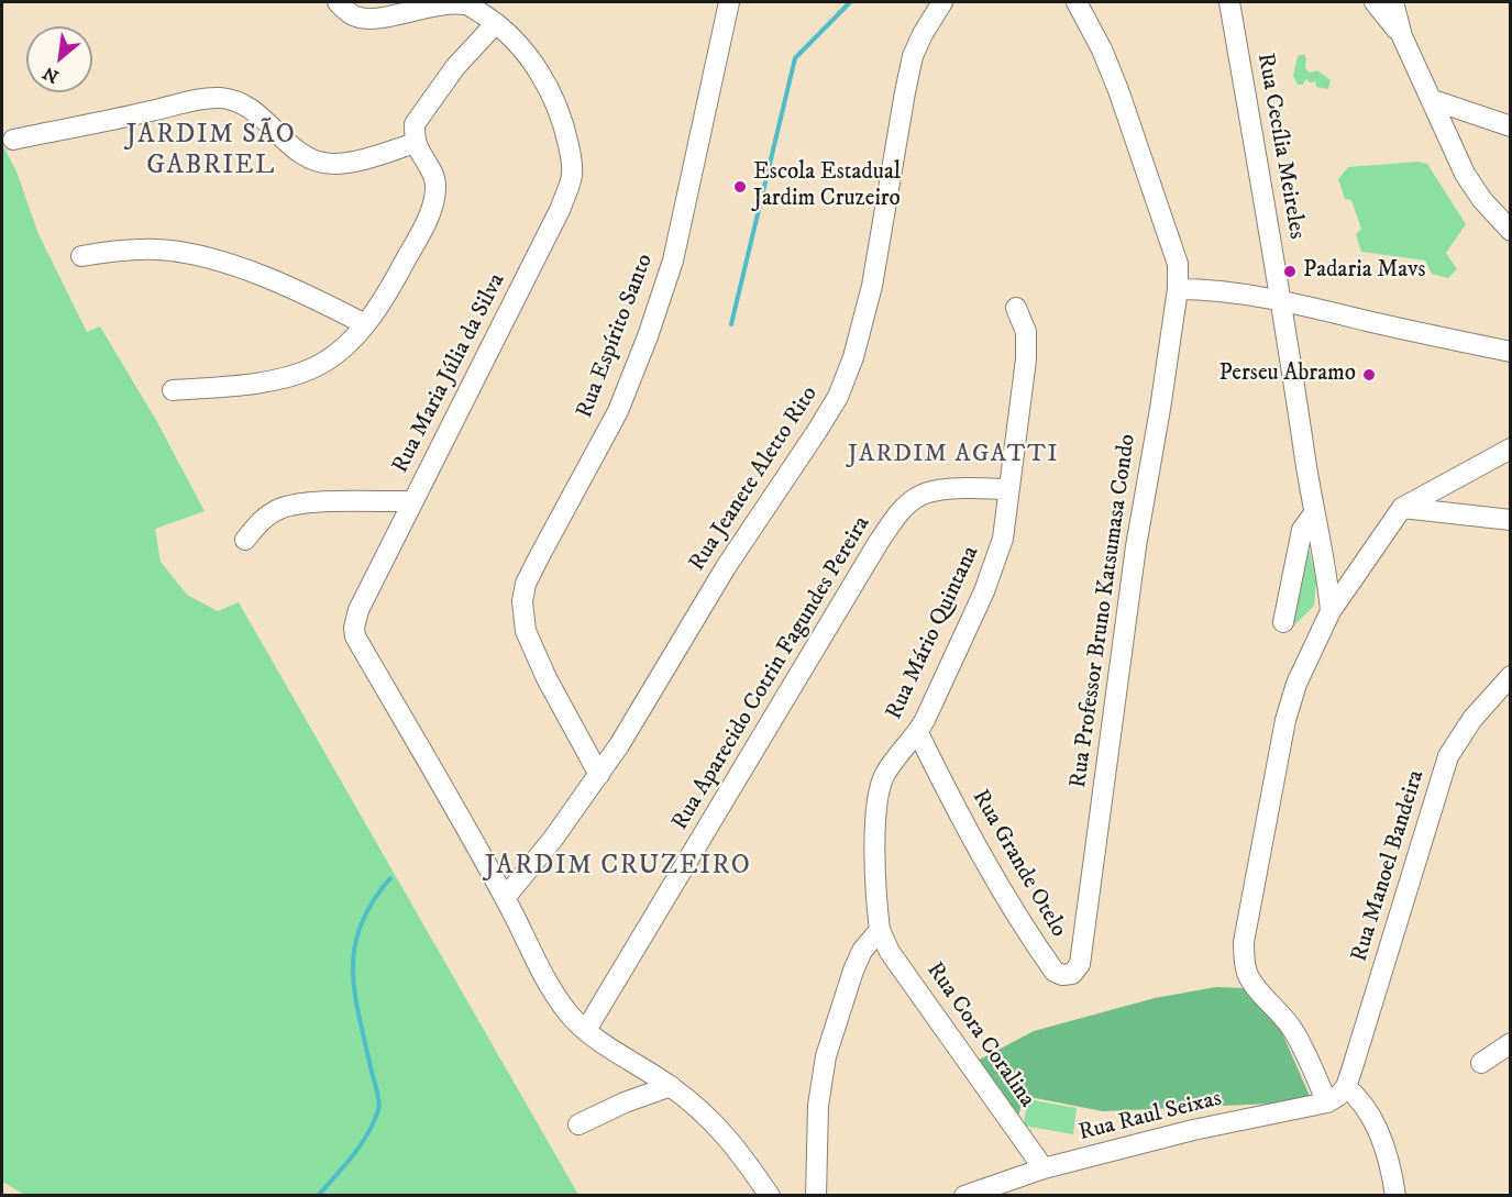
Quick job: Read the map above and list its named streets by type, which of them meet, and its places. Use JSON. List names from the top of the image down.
{
  "streets": {
    "street": [
      "Rua Cecília Meireles",
      "Rua Espírito Santo",
      "Rua Maria Júlia da Silva",
      "Rua Jeanete Aletto Rito",
      "Rua Professor Bruno Katsumasa Condo",
      "Rua Mário Quintana",
      "Rua Aparecido Cotrin Fagundes Pereira",
      "Rua Grande Otelo",
      "Rua Manoel Bandeira",
      "Rua Cora Coralina",
      "Rua Raul Seixas"
    ]
  },
  "crossings": [
    ["Rua Espírito Santo", "Rua Jeanete Aletto Rito"],
    ["Rua Maria Júlia da Silva", "Rua Jeanete Aletto Rito"],
    ["Rua Professor Bruno Katsumasa Condo", "Rua Grande Otelo"],
    ["Rua Mário Quintana", "Rua Aparecido Cotrin Fagundes Pereira"],
    ["Rua Mário Quintana", "Rua Grande Otelo"],
    ["Rua Mário Quintana", "Rua Cora Coralina"],
    ["Rua Manoel Bandeira", "Rua Raul Seixas"],
    ["Rua Cora Coralina", "Rua Raul Seixas"]
  ],
  "districts": ["JARDIM SÃO GABRIEL", "JARDIM AGATTI", "JARDIM CRUZEIRO"],
  "places": ["Escola Estadual Jardim Cruzeiro", "Padaria Mavs", "Perseu Abramo"],
  "north": "bottom left"
}
